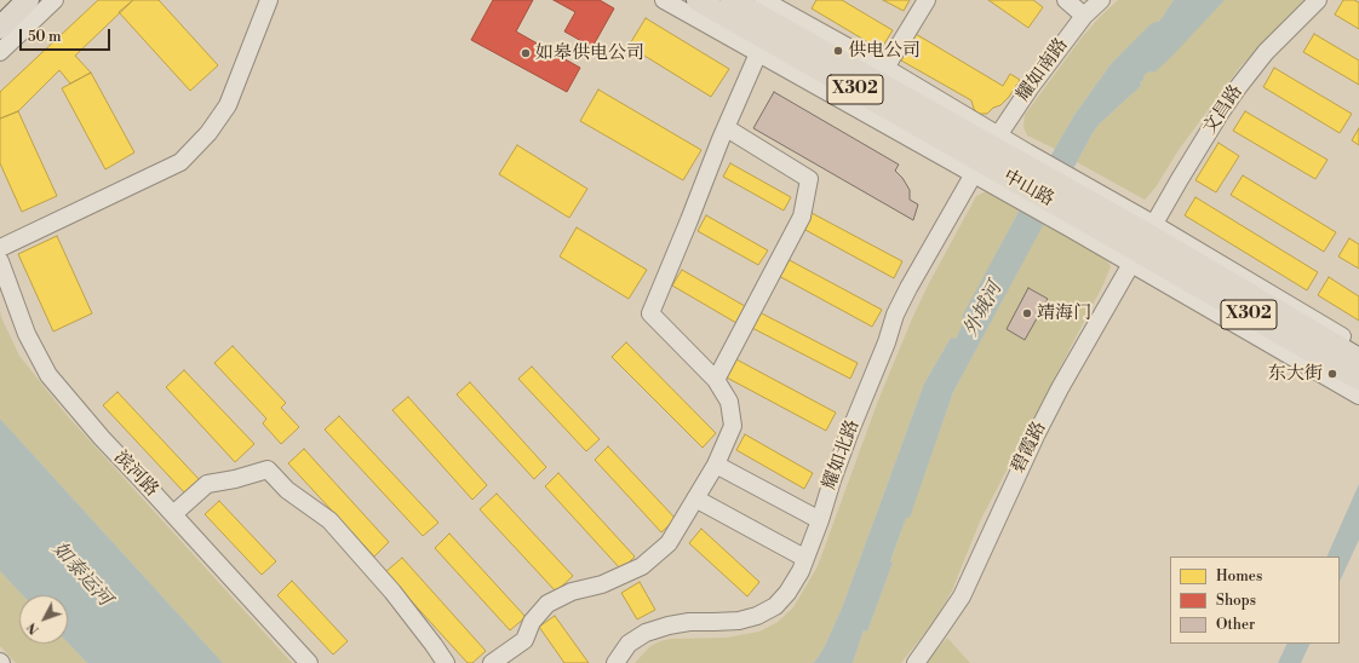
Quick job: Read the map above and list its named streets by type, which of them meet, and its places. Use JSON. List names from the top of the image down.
{
  "streets": {
    "main road": ["X302", "中山路"],
    "street": [
      "耀如南路",
      "文昌路",
      "碧霞路",
      "耀如北路",
      "滨河路"
    ]
  },
  "crossings": [
    ["耀如南路", "中山路"],
    ["耀如南路", "耀如北路"],
    ["文昌路", "中山路"],
    ["文昌路", "碧霞路"],
    ["中山路", "碧霞路"],
    ["中山路", "耀如北路"]
  ],
  "water": ["外城河", "如泰运河"],
  "places": [
    "供电公司",
    "如皋供电公司",
    "靖海门",
    "东大街"
  ],
  "legend": ["Homes", "Shops", "Other"],
  "scale_bar": "50 m",
  "north": "bottom left"
}
